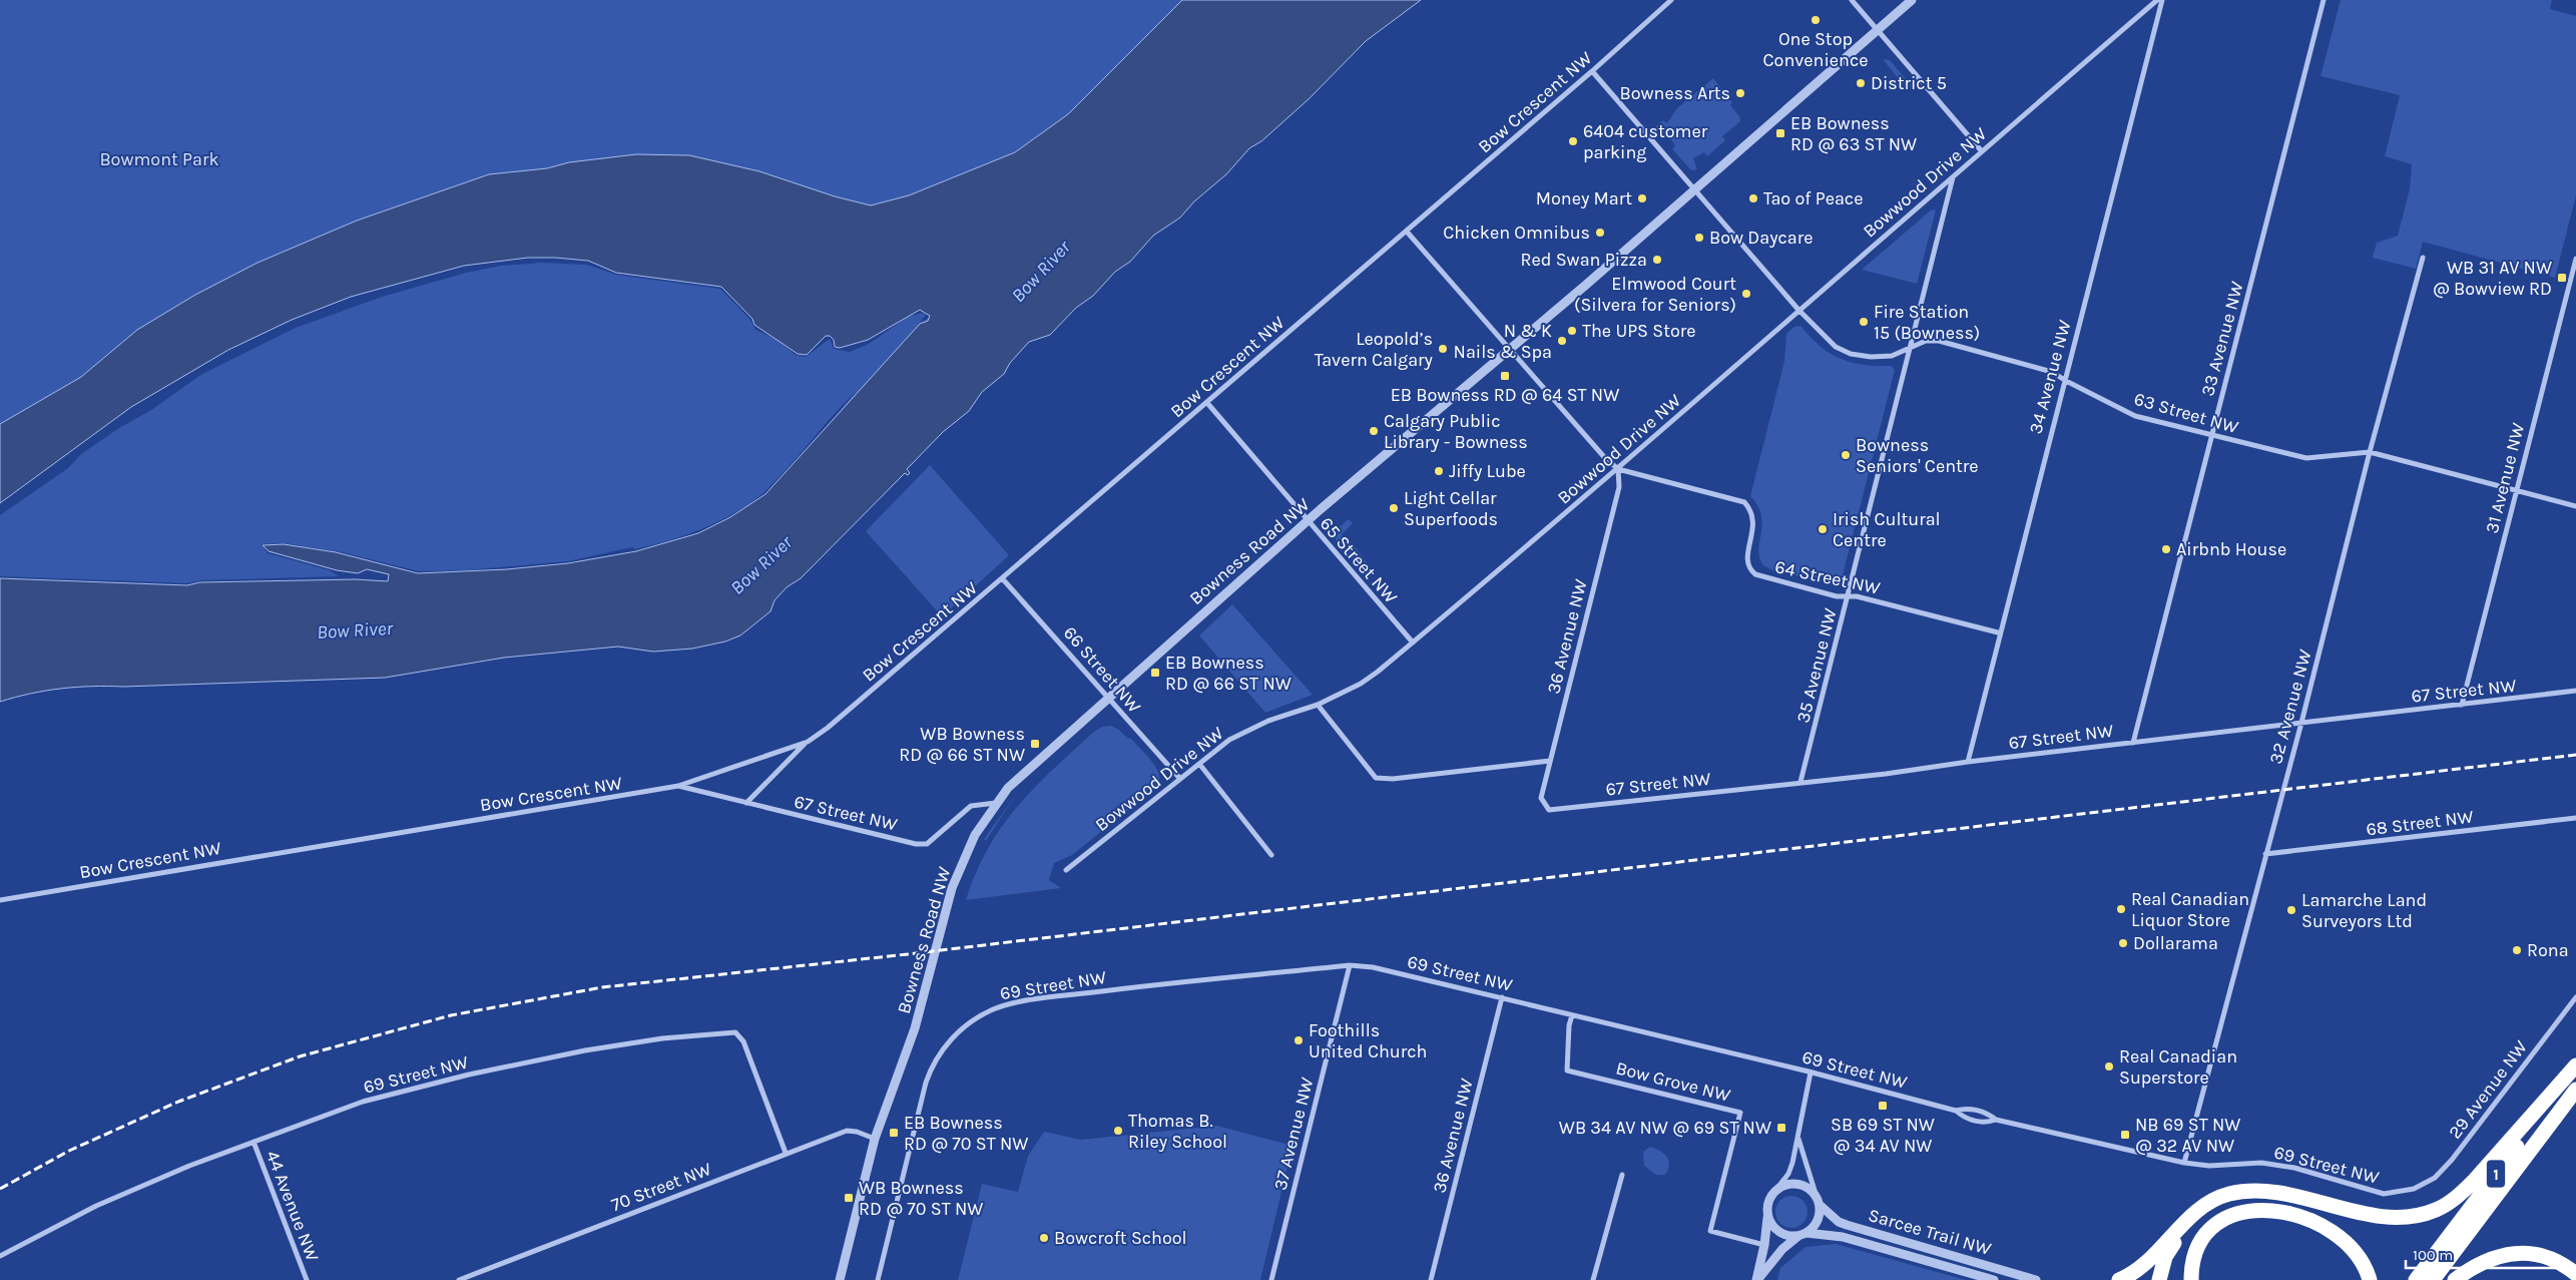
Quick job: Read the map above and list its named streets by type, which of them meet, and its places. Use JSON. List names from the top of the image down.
{
  "streets": {
    "highway": ["1"],
    "street": [
      "Bow Crescent NW",
      "Bowwood Drive NW",
      "33 Avenue NW",
      "34 Avenue NW",
      "63 Street NW",
      "31 Avenue NW",
      "Bowness Road NW",
      "65 Street NW",
      "64 Street NW",
      "36 Avenue NW",
      "35 Avenue NW",
      "66 Street NW",
      "67 Street NW",
      "32 Avenue NW",
      "68 Street NW",
      "69 Street NW",
      "Bow Grove NW",
      "29 Avenue NW",
      "37 Avenue NW",
      "70 Street NW",
      "44 Avenue NW",
      "Sarcee Trail NW"
    ]
  },
  "crossings": [
    ["Bow Crescent NW", "63 Street NW"],
    ["Bow Crescent NW", "65 Street NW"],
    ["Bow Crescent NW", "64 Street NW"],
    ["Bow Crescent NW", "66 Street NW"],
    ["Bow Crescent NW", "67 Street NW"],
    ["Bowwood Drive NW", "63 Street NW"],
    ["Bowwood Drive NW", "65 Street NW"],
    ["Bowwood Drive NW", "64 Street NW"],
    ["Bowwood Drive NW", "36 Avenue NW"],
    ["Bowwood Drive NW", "35 Avenue NW"],
    ["Bowwood Drive NW", "66 Street NW"],
    ["33 Avenue NW", "63 Street NW"],
    ["33 Avenue NW", "67 Street NW"],
    ["34 Avenue NW", "63 Street NW"],
    ["34 Avenue NW", "64 Street NW"],
    ["34 Avenue NW", "67 Street NW"],
    ["63 Street NW", "31 Avenue NW"],
    ["63 Street NW", "Bowness Road NW"],
    ["63 Street NW", "35 Avenue NW"],
    ["63 Street NW", "32 Avenue NW"],
    ["31 Avenue NW", "67 Street NW"],
    ["Bowness Road NW", "65 Street NW"],
    ["Bowness Road NW", "64 Street NW"],
    ["Bowness Road NW", "66 Street NW"],
    ["Bowness Road NW", "67 Street NW"],
    ["Bowness Road NW", "70 Street NW"],
    ["64 Street NW", "36 Avenue NW"],
    ["64 Street NW", "35 Avenue NW"],
    ["36 Avenue NW", "67 Street NW"],
    ["36 Avenue NW", "69 Street NW"],
    ["35 Avenue NW", "67 Street NW"],
    ["67 Street NW", "32 Avenue NW"],
    ["32 Avenue NW", "68 Street NW"],
    ["32 Avenue NW", "69 Street NW"],
    ["69 Street NW", "Bow Grove NW"],
    ["69 Street NW", "29 Avenue NW"],
    ["69 Street NW", "37 Avenue NW"],
    ["69 Street NW", "70 Street NW"],
    ["69 Street NW", "44 Avenue NW"]
  ],
  "water": ["Bow River"],
  "parks": ["Bowmont Park"],
  "places": {
    "other": [
      "One Stop Convenience",
      "District 5",
      "Bowness Arts",
      "6404 customer parking",
      "Money Mart",
      "Tao of Peace",
      "Chicken Omnibus",
      "Bow Daycare",
      "Red Swan Pizza",
      "Elmwood Court (Silvera for Seniors)",
      "Fire Station 15 (Bowness)",
      "The UPS Store",
      "N & K Nails & Spa",
      "Leopold’s Tavern Calgary",
      "Calgary Public Library - Bowness",
      "Bowness Seniors' Centre",
      "Jiffy Lube",
      "Light Cellar Superfoods",
      "Irish Cultural Centre",
      "Airbnb House",
      "Real Canadian Liquor Store",
      "Lamarche Land Surveyors Ltd",
      "Dollarama",
      "Rona",
      "Foothills United Church",
      "Real Canadian Superstore",
      "Thomas B. Riley School",
      "Bowcroft School"
    ],
    "transit": [
      "EB Bowness RD @ 63 ST NW",
      "WB 31 AV NW @ Bowview RD",
      "EB Bowness RD @ 64 ST NW",
      "EB Bowness RD @ 66 ST NW",
      "WB Bowness RD @ 66 ST NW",
      "SB 69 ST NW @ 34 AV NW",
      "WB 34 AV NW @ 69 ST NW",
      "EB Bowness RD @ 70 ST NW",
      "NB 69 ST NW @ 32 AV NW",
      "WB Bowness RD @ 70 ST NW"
    ]
  },
  "scale_bar": "100 m"
}
